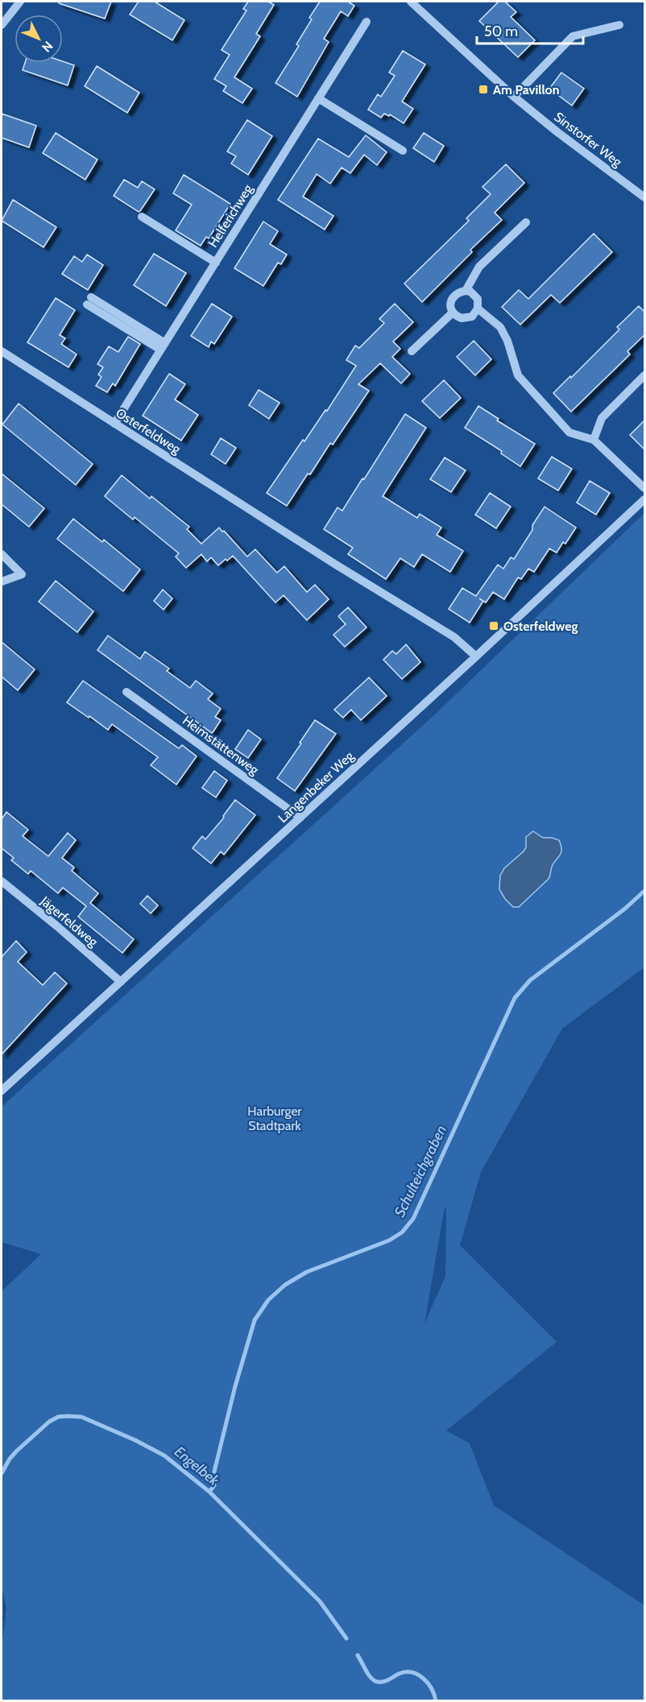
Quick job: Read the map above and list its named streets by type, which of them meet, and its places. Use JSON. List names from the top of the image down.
{
  "streets": {
    "street": [
      "Sinstorfer Weg",
      "Helferichweg",
      "Osterfeldweg",
      "Heimstättenweg",
      "Langenbeker Weg",
      "Jägerfeldweg"
    ]
  },
  "crossings": [
    ["Helferichweg", "Osterfeldweg"],
    ["Osterfeldweg", "Langenbeker Weg"],
    ["Heimstättenweg", "Langenbeker Weg"],
    ["Langenbeker Weg", "Jägerfeldweg"]
  ],
  "water": ["Schulteichgraben", "Engelbek"],
  "parks": ["Harburger Stadtpark"],
  "places": {
    "transit": ["Am Pavillon", "Osterfeldweg"]
  },
  "scale_bar": "50 m",
  "north": "bottom right"
}
